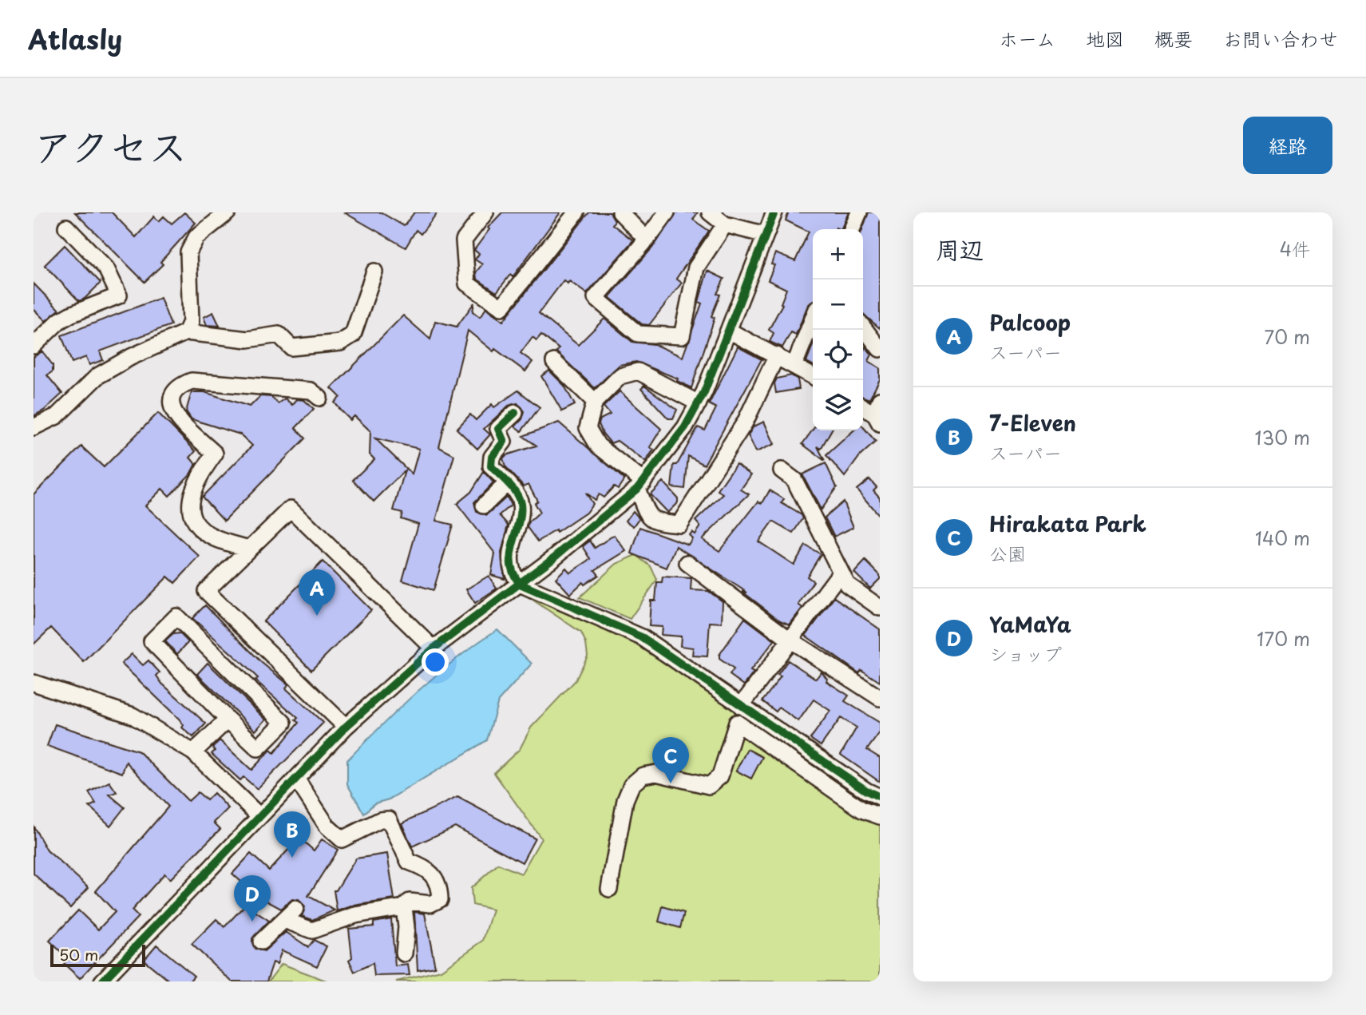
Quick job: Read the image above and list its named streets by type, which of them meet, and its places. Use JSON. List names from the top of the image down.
{
  "scale_bar": "50 m",
  "page": {
    "header": "Atlasly",
    "nav": [
      "ホーム",
      "地図",
      "概要",
      "お問い合わせ"
    ],
    "title": "アクセス",
    "buttons": "経路",
    "heading": ["周辺", "4件"],
    "map_buttons": ["+", "−"],
    "list": [
      {
        "mark": "A",
        "name": "Palcoop",
        "note": "スーパー",
        "value": "70 m"
      },
      {
        "mark": "B",
        "name": "7-Eleven",
        "note": "スーパー",
        "value": "130 m"
      },
      {
        "mark": "C",
        "name": "Hirakata Park",
        "note": "公園",
        "value": "140 m"
      },
      {
        "mark": "D",
        "name": "YaMaYa",
        "note": "ショップ",
        "value": "170 m"
      }
    ],
    "pins": [
      "A",
      "C",
      "B",
      "D"
    ],
    "scale": "50 m"
  }
}
